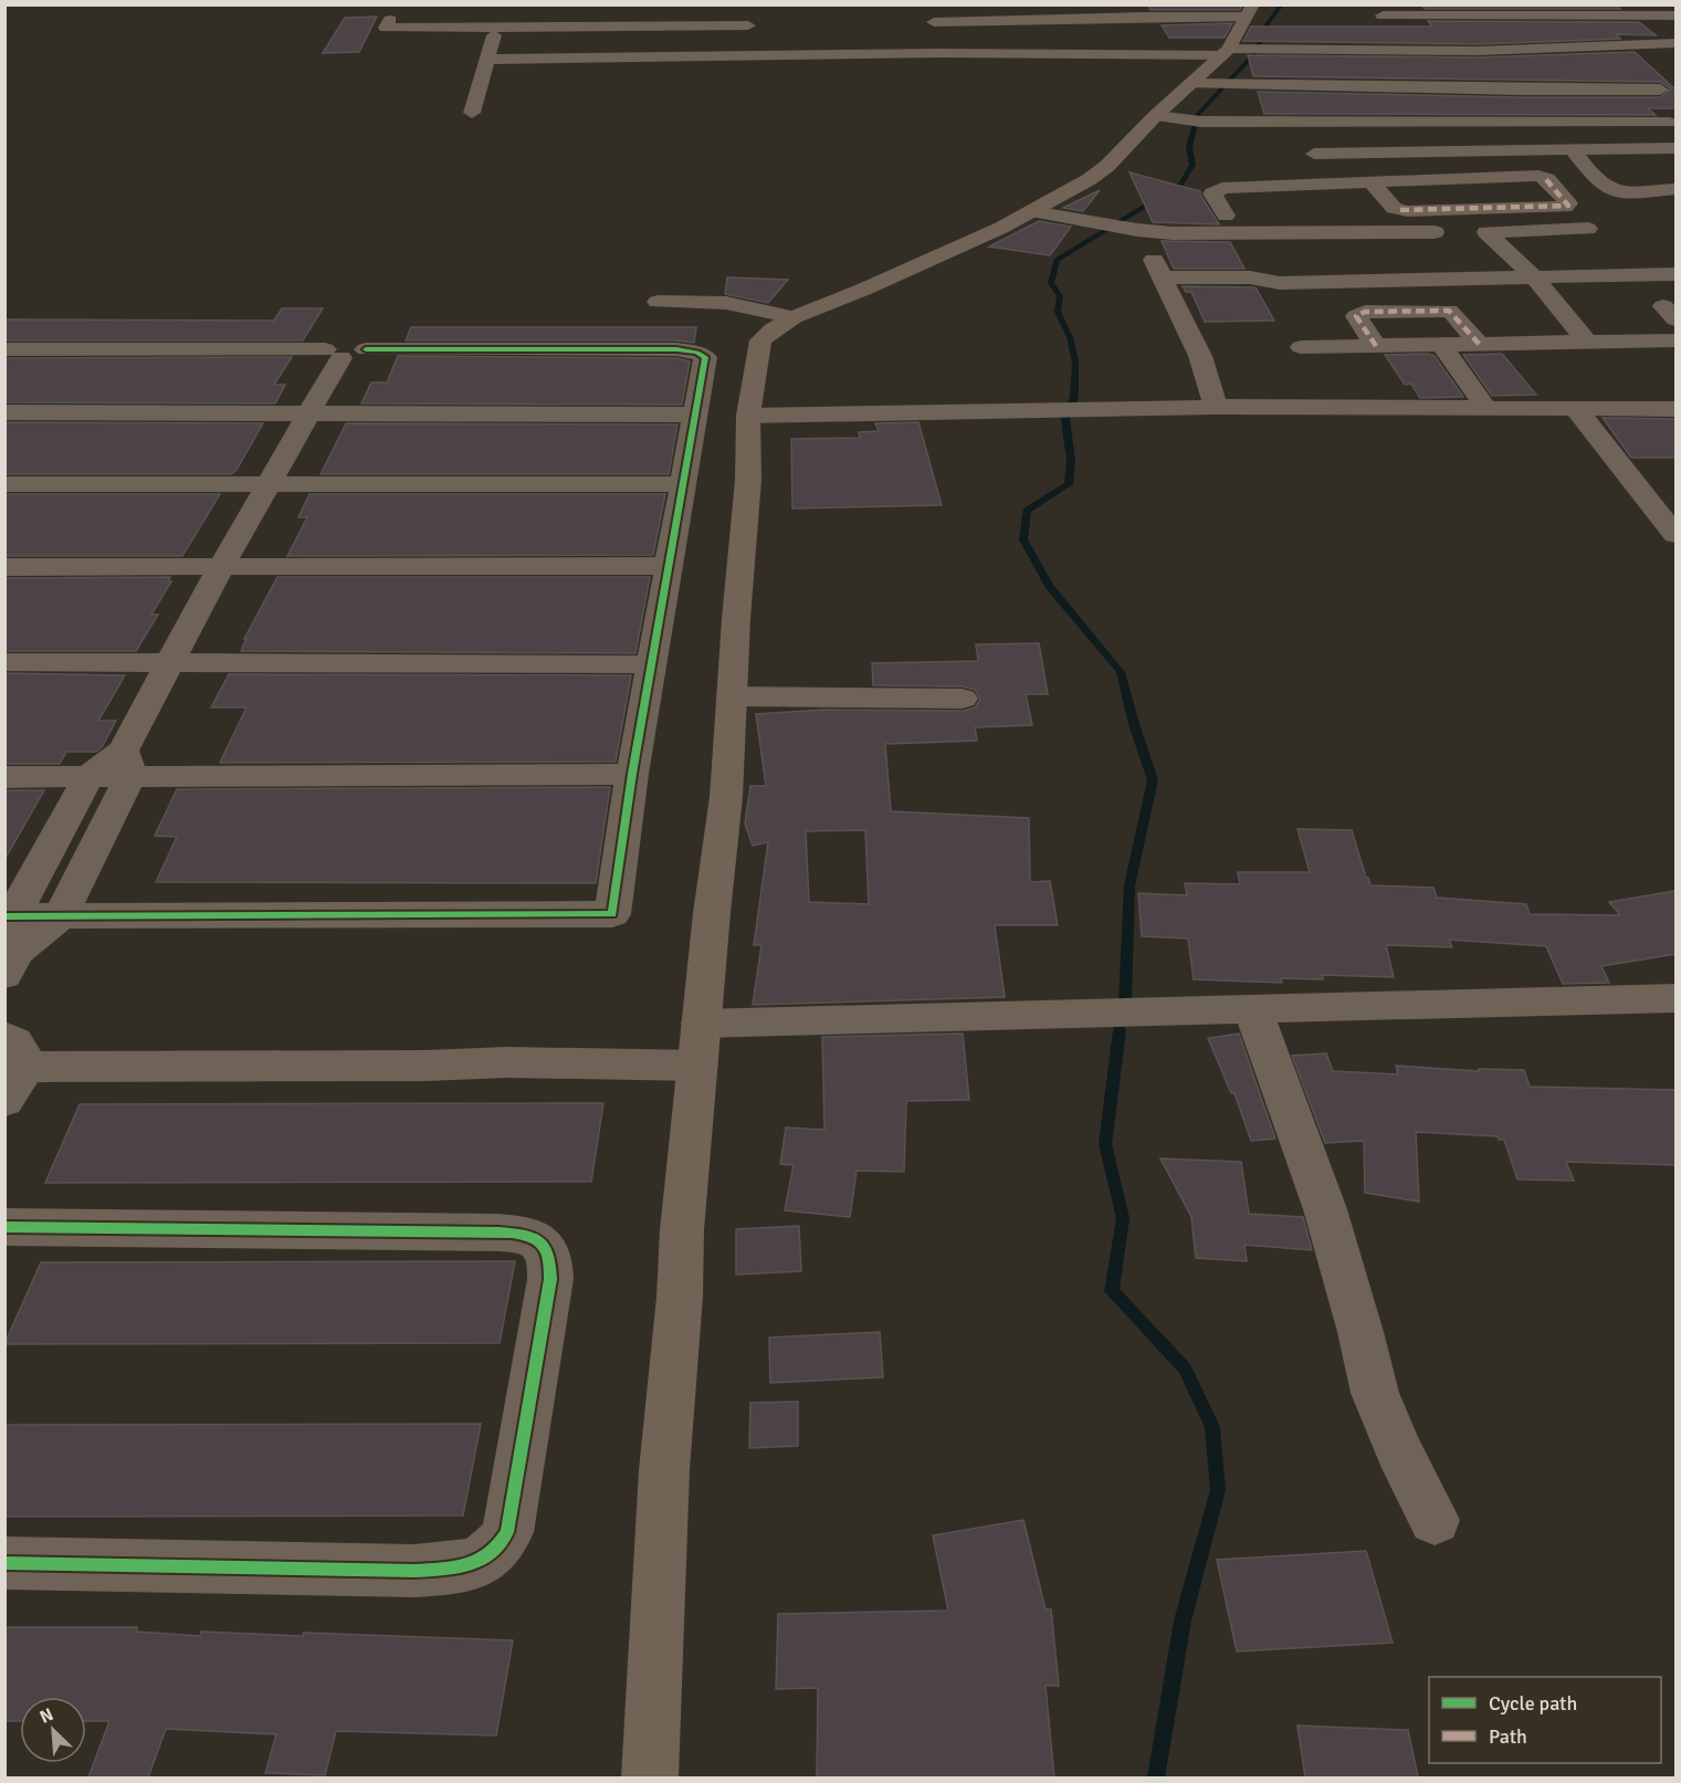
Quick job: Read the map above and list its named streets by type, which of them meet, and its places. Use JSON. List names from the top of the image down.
{
  "legend": ["Cycle path", "Path"],
  "north": "top left"
}
